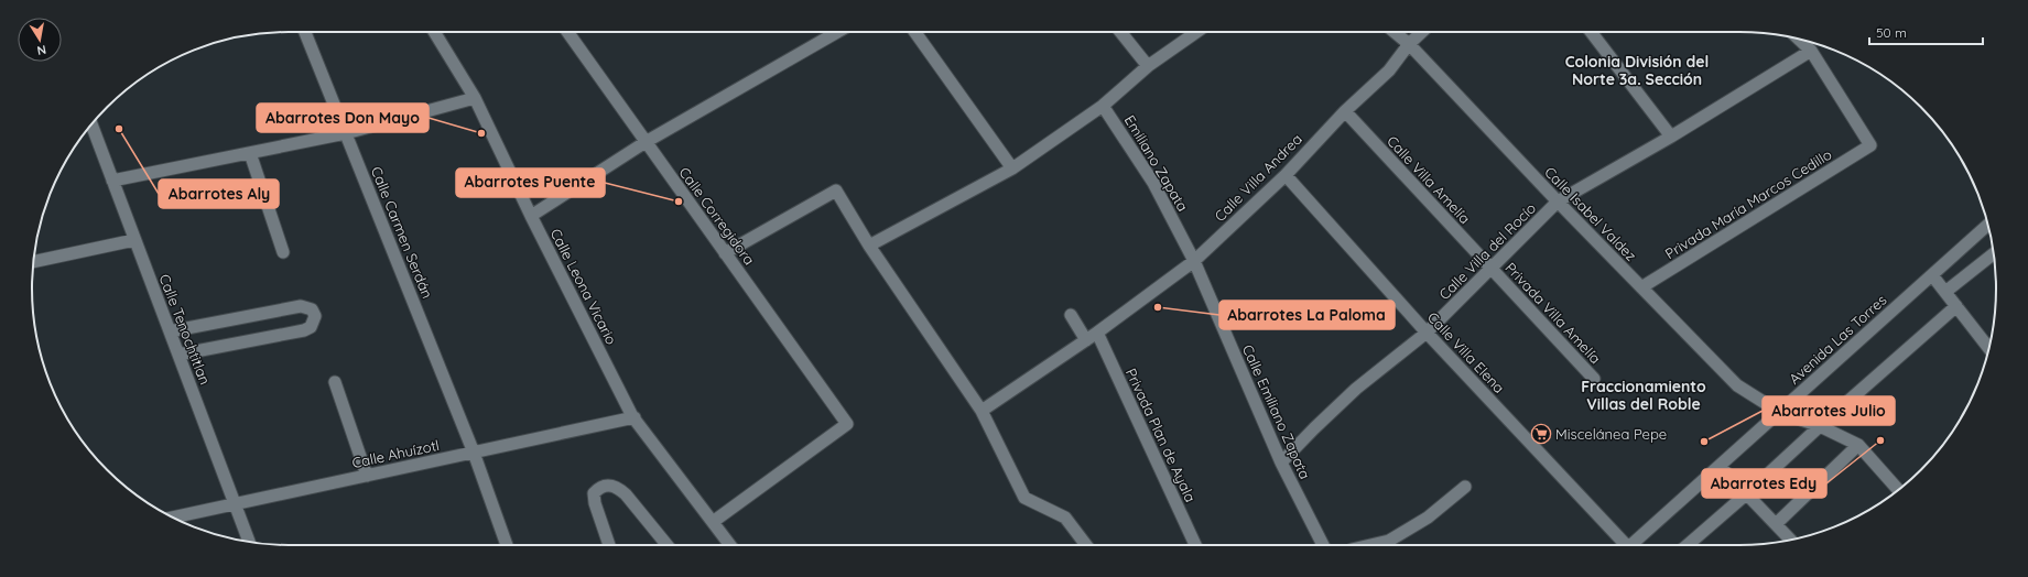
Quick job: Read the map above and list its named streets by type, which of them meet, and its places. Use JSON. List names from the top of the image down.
{
  "streets": {
    "street": [
      "Emiliano Zapata",
      "Calle Villa Andrea",
      "Calle Villa Amelía",
      "Privada María Marcos Cedillo",
      "Calle Isabel Valdez",
      "Calle Corregidora",
      "Calle Carmen Serdán",
      "Calle Villa del Rocío",
      "Calle Leona Vicario",
      "Privada Villa Amelía",
      "Calle Tenochtitlan",
      "Avenida Las Torres",
      "Calle Villa Elena",
      "Calle Emiliano Zapata",
      "Privada Plan de Ayala",
      "Calle Ahuízotl"
    ]
  },
  "crossings": [
    ["Emiliano Zapata", "Calle Villa Andrea"],
    ["Emiliano Zapata", "Calle Emiliano Zapata"],
    ["Calle Villa Andrea", "Calle Villa Amelía"],
    ["Calle Villa Andrea", "Calle Isabel Valdez"],
    ["Calle Villa Andrea", "Calle Villa Elena"],
    ["Calle Villa Andrea", "Calle Emiliano Zapata"],
    ["Calle Villa Andrea", "Privada Plan de Ayala"],
    ["Calle Villa Amelía", "Calle Villa del Rocío"],
    ["Calle Villa Amelía", "Privada Villa Amelía"],
    ["Privada María Marcos Cedillo", "Calle Isabel Valdez"],
    ["Privada María Marcos Cedillo", "Calle Villa del Rocío"],
    ["Calle Isabel Valdez", "Calle Villa del Rocío"],
    ["Calle Isabel Valdez", "Avenida Las Torres"],
    ["Calle Corregidora", "Calle Leona Vicario"],
    ["Calle Carmen Serdán", "Calle Ahuízotl"],
    ["Calle Villa del Rocío", "Privada Villa Amelía"],
    ["Calle Villa del Rocío", "Calle Villa Elena"],
    ["Calle Villa del Rocío", "Calle Emiliano Zapata"],
    ["Calle Leona Vicario", "Calle Ahuízotl"],
    ["Calle Tenochtitlan", "Calle Ahuízotl"]
  ],
  "districts": ["Colonia División del Norte 3a. Sección", "Fraccionamiento Villas del Roble"],
  "places": {
    "other": [
      "Abarrotes Aly",
      "Abarrotes Don Mayo",
      "Abarrotes Puente",
      "Abarrotes La Paloma",
      "Abarrotes Edy",
      "Abarrotes Julio"
    ],
    "supermarket": ["Miscelánea Pepe"]
  },
  "scale_bar": "50 m",
  "north": "bottom"
}
